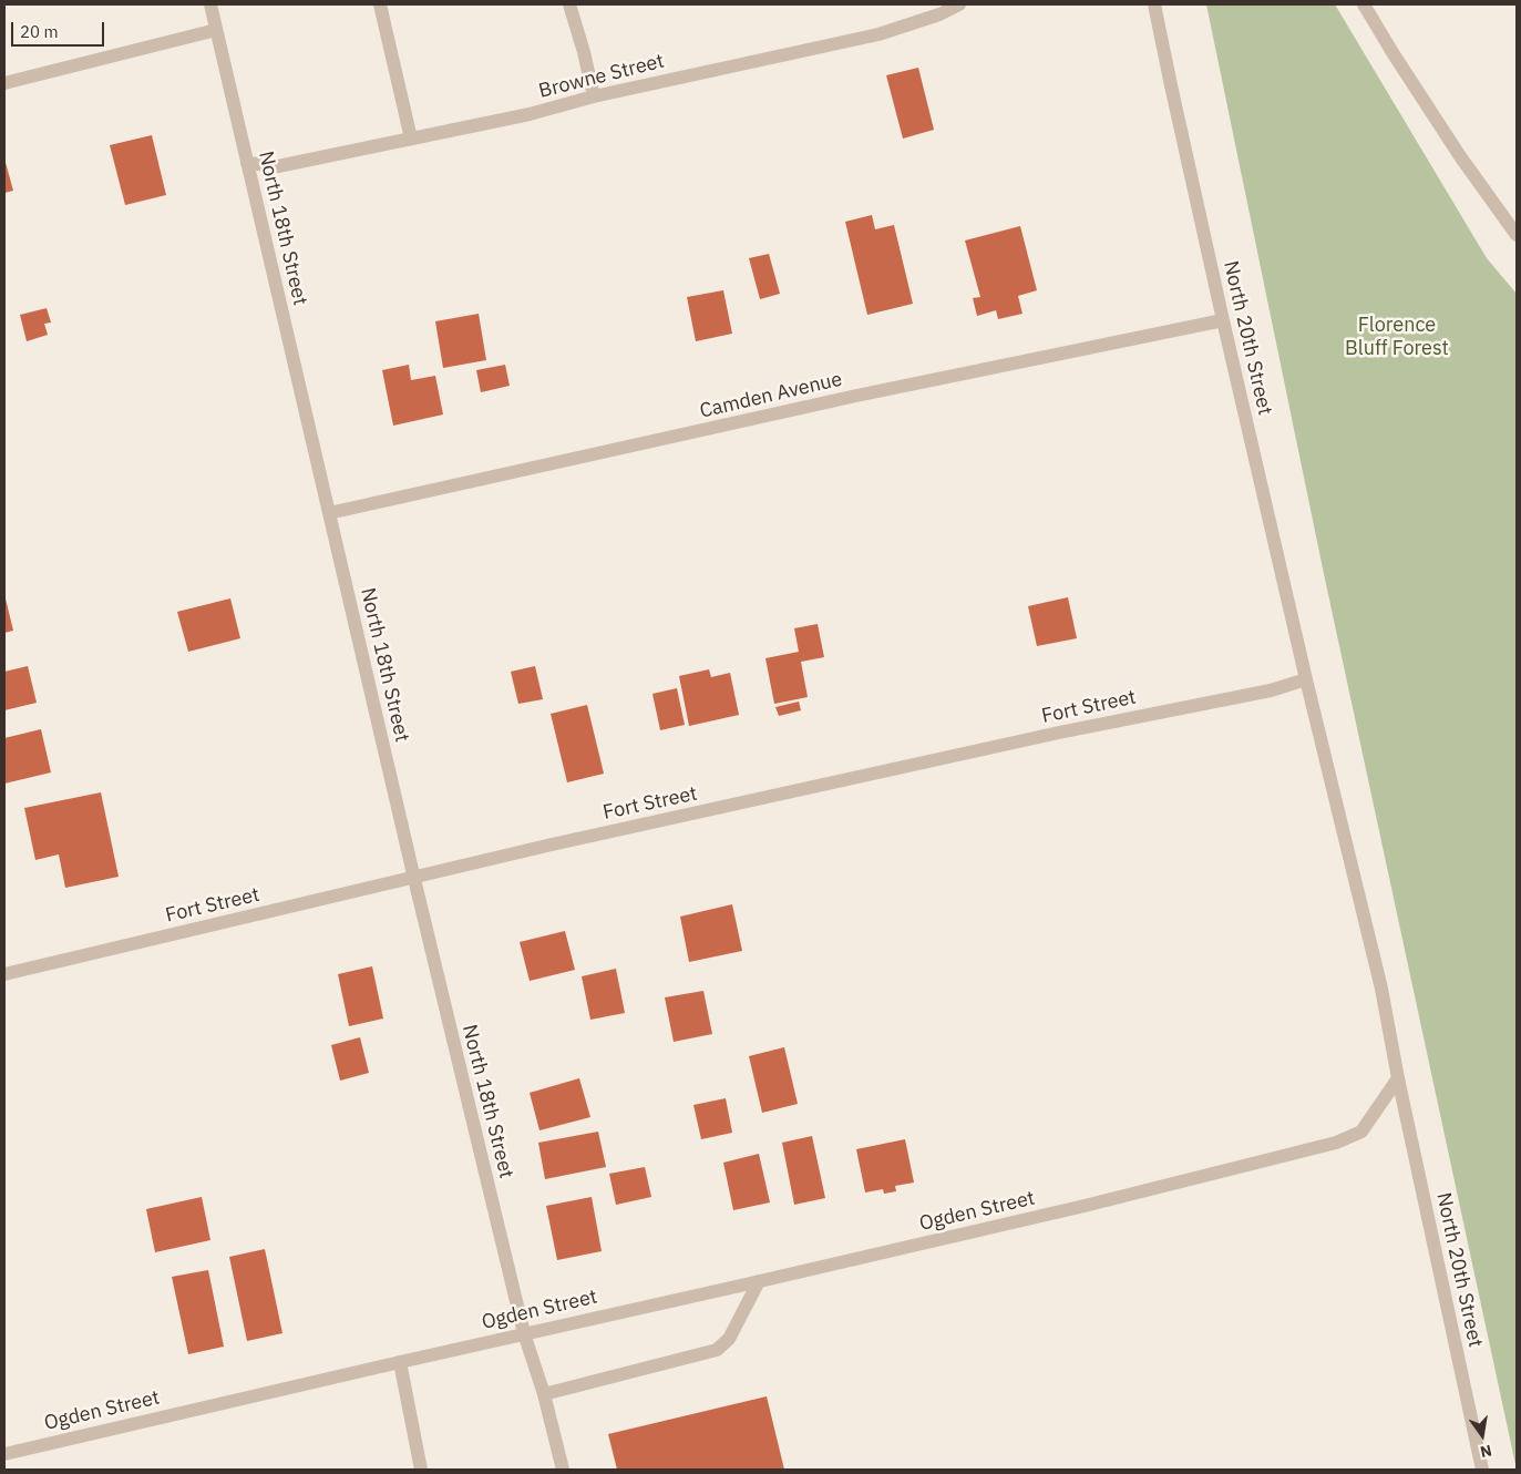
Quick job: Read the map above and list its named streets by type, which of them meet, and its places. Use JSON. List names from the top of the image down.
{
  "streets": {
    "street": [
      "Browne Street",
      "North 18th Street",
      "North 20th Street",
      "Camden Avenue",
      "Fort Street",
      "Ogden Street"
    ]
  },
  "crossings": [
    ["Browne Street", "North 18th Street"],
    ["North 18th Street", "Camden Avenue"],
    ["North 18th Street", "Fort Street"],
    ["North 18th Street", "Ogden Street"],
    ["North 20th Street", "Camden Avenue"],
    ["North 20th Street", "Fort Street"],
    ["North 20th Street", "Ogden Street"]
  ],
  "parks": ["Florence Bluff Forest"],
  "scale_bar": "20 m",
  "north": "bottom"
}
